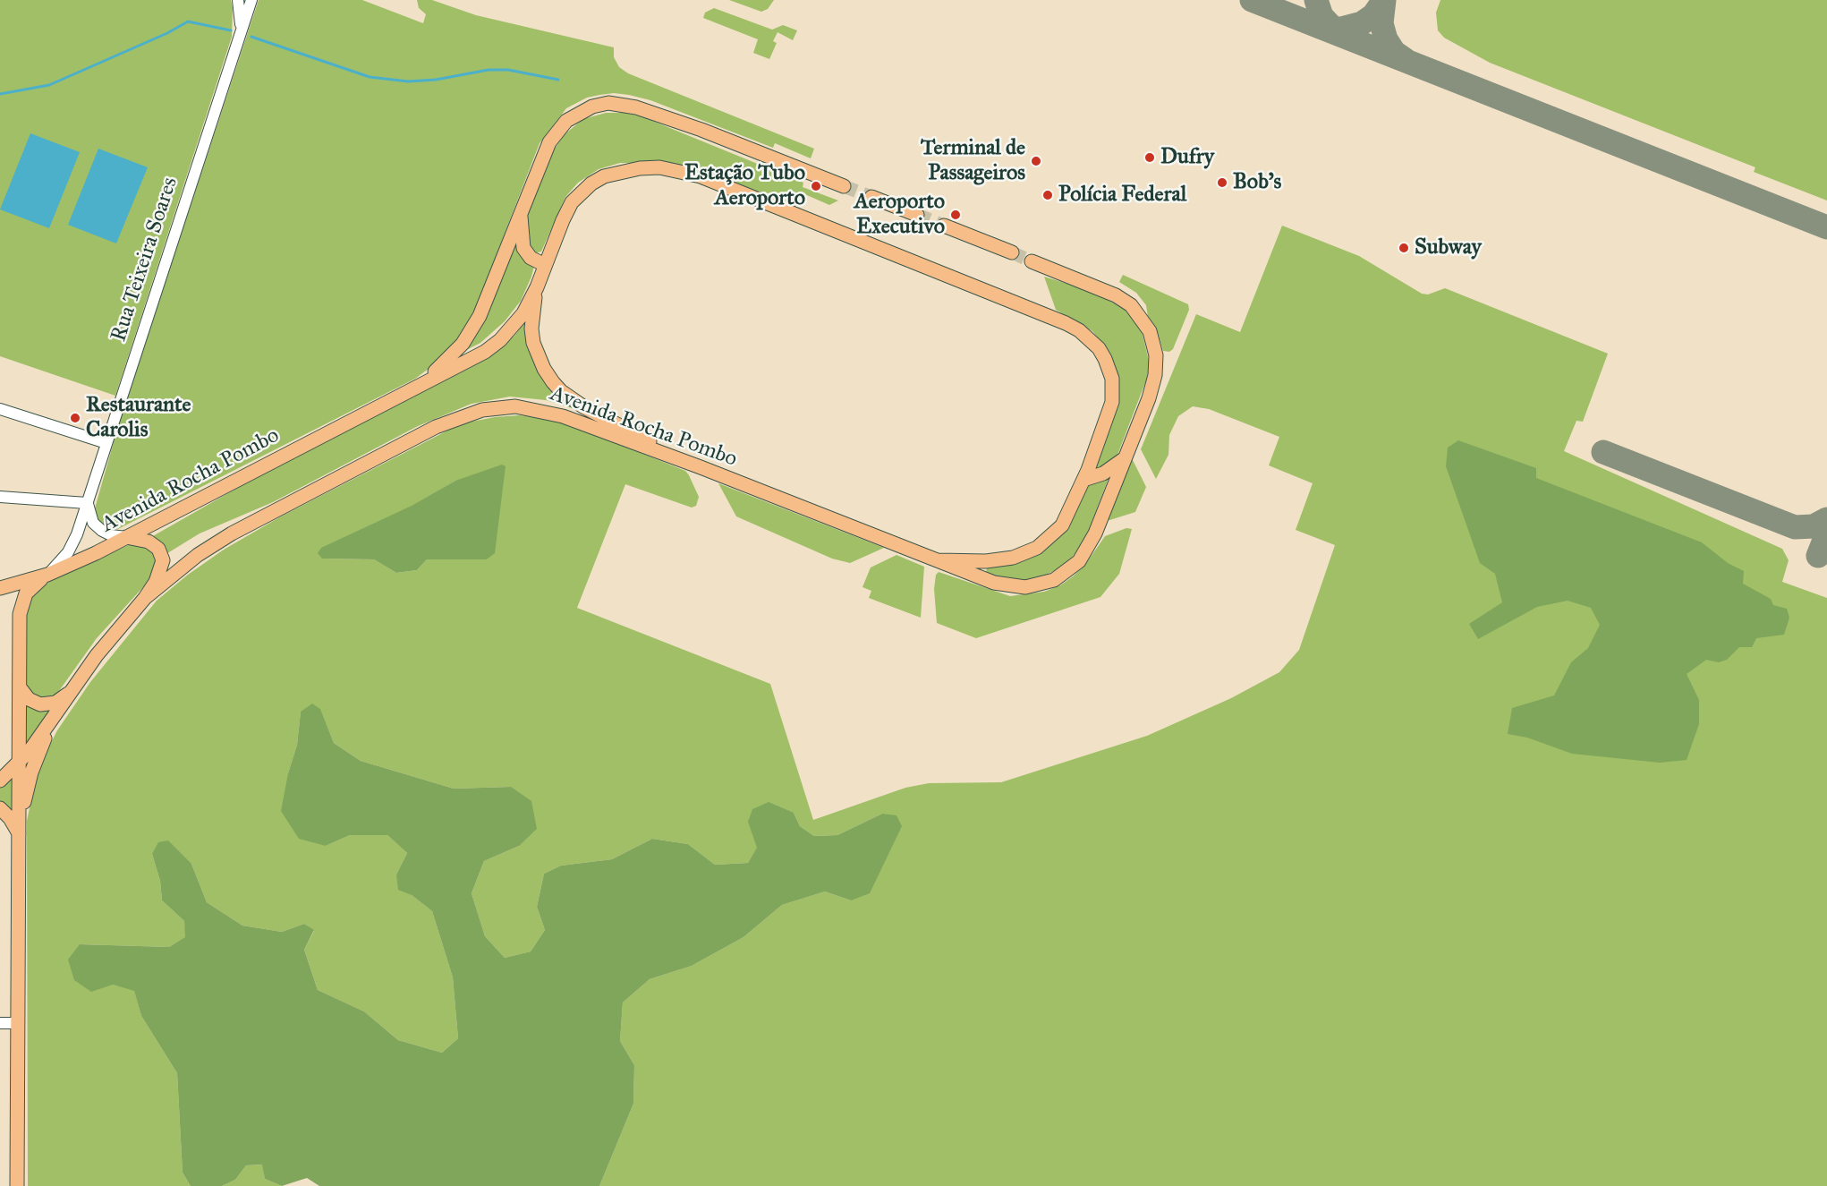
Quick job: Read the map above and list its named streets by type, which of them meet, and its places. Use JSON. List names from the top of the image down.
{
  "streets": {
    "main road": ["Rua Teixeira Soares", "Avenida Rocha Pombo"]
  },
  "crossings": [
    ["Rua Teixeira Soares", "Avenida Rocha Pombo"]
  ],
  "places": [
    "Dufry",
    "Terminal de Passageiros",
    "Bob's",
    "Estação Tubo Aeroporto",
    "Polícia Federal",
    "Aeroporto Executivo",
    "Subway",
    "Restaurante Carolis"
  ]
}
